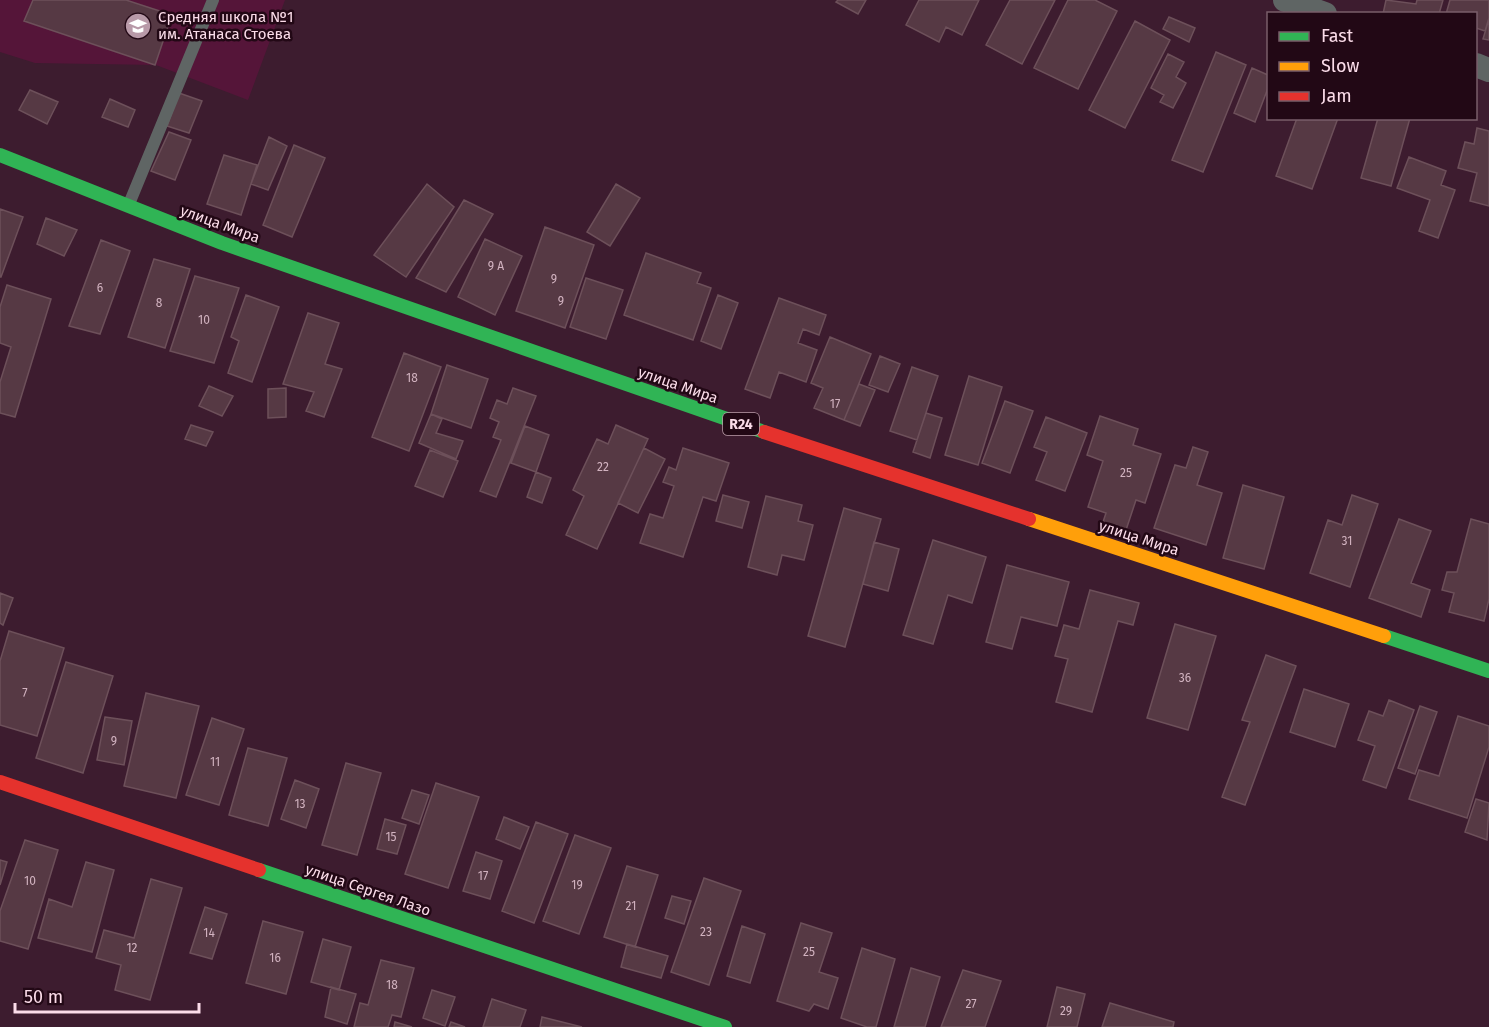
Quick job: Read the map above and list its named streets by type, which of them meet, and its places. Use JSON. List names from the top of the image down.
{
  "streets": {
    "main road": ["улица Мира", "R24", "улица Сергея Лазо"]
  },
  "places": {
    "school or university": ["Средняя школа №1 им. Атанаса Стоева"]
  },
  "house_numbers": [
    "9 А",
    "9",
    "6",
    "9",
    "8",
    "10",
    "18",
    "17",
    "22",
    "25",
    "31",
    "36",
    "7",
    "9",
    "11",
    "13",
    "15",
    "17",
    "10",
    "19",
    "21",
    "23",
    "14",
    "12",
    "25",
    "16",
    "18",
    "27",
    "29"
  ],
  "legend": ["Fast", "Slow", "Jam"],
  "scale_bar": "50 m"
}
